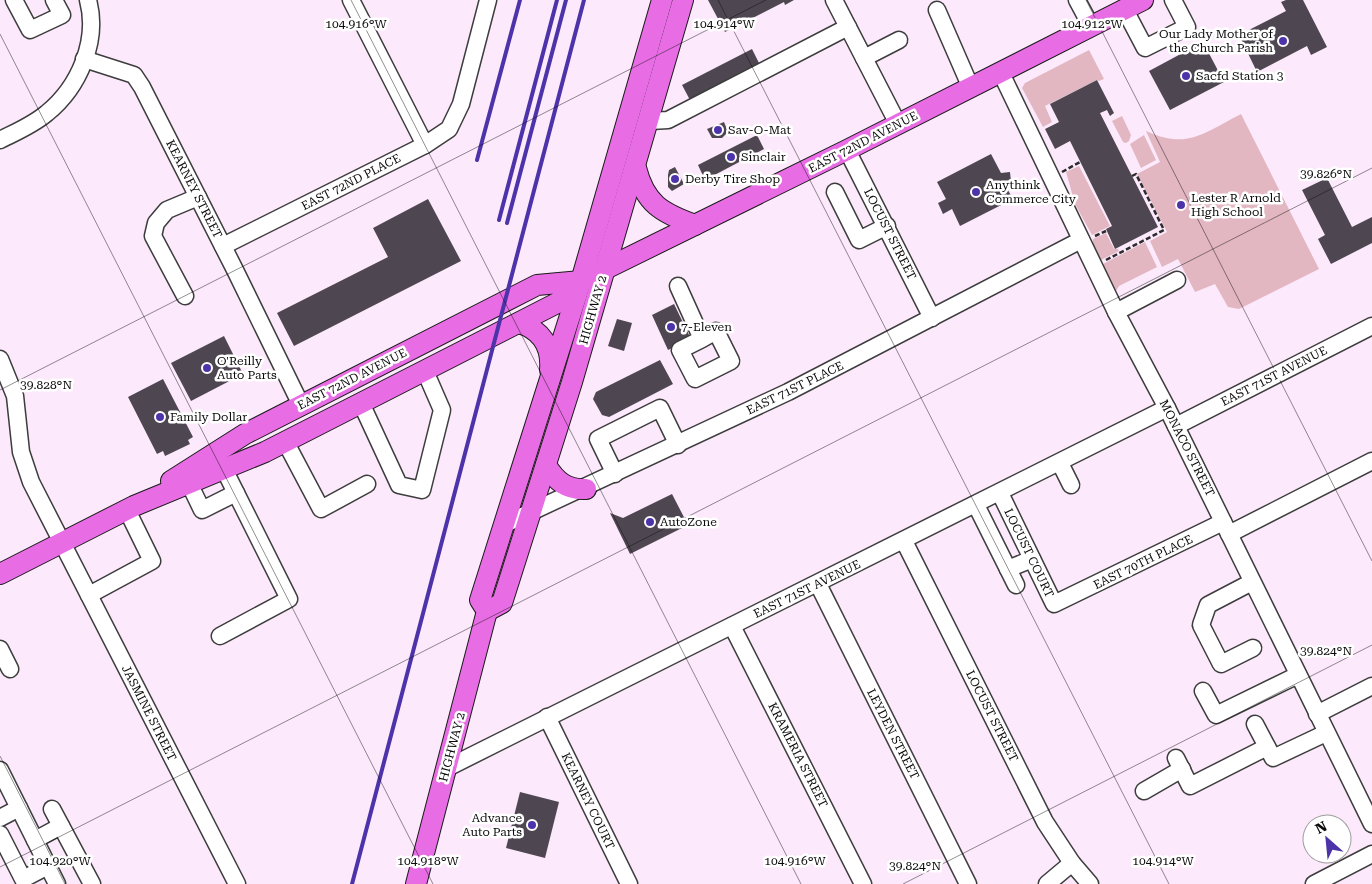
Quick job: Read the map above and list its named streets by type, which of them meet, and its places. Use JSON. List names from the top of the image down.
{
  "streets": {
    "main road": ["EAST 72ND AVENUE", "HIGHWAY 2"],
    "street": [
      "EAST 72ND PLACE",
      "KEARNEY STREET",
      "LOCUST STREET",
      "EAST 71ST AVENUE",
      "EAST 71ST PLACE",
      "MONACO STREET",
      "LOCUST COURT",
      "EAST 70TH PLACE",
      "JASMINE STREET",
      "LEYDEN STREET",
      "KRAMERIA STREET",
      "KEARNEY COURT"
    ]
  },
  "crossings": [
    ["EAST 72ND AVENUE", "KEARNEY STREET"],
    ["EAST 72ND AVENUE", "LOCUST STREET"],
    ["EAST 72ND AVENUE", "HIGHWAY 2"],
    ["EAST 72ND AVENUE", "MONACO STREET"],
    ["EAST 72ND AVENUE", "JASMINE STREET"],
    ["EAST 72ND PLACE", "KEARNEY STREET"],
    ["LOCUST STREET", "EAST 71ST AVENUE"],
    ["LOCUST STREET", "EAST 71ST PLACE"],
    ["HIGHWAY 2", "EAST 71ST AVENUE"],
    ["HIGHWAY 2", "EAST 71ST PLACE"],
    ["EAST 71ST AVENUE", "MONACO STREET"],
    ["EAST 71ST AVENUE", "LOCUST COURT"],
    ["EAST 71ST AVENUE", "LEYDEN STREET"],
    ["EAST 71ST AVENUE", "KRAMERIA STREET"],
    ["EAST 71ST AVENUE", "KEARNEY COURT"],
    ["EAST 71ST PLACE", "MONACO STREET"],
    ["MONACO STREET", "EAST 70TH PLACE"],
    ["LOCUST COURT", "EAST 70TH PLACE"]
  ],
  "places": [
    "Our Lady Mother of the Church Parish",
    "Sacfd Station 3",
    "Sav-O-Mat",
    "Sinclair",
    "Derby Tire Shop",
    "Anythink Commerce City",
    "Lester R Arnold High School",
    "7-Eleven",
    "O'Reilly Auto Parts",
    "Family Dollar",
    "AutoZone",
    "Advance Auto Parts"
  ],
  "north": "top left",
  "coordinates": [
    "104.916°W",
    "104.914°W",
    "104.912°W",
    "39.826°N",
    "39.828°N",
    "39.824°N",
    "104.920°W",
    "104.918°W"
  ]
}
